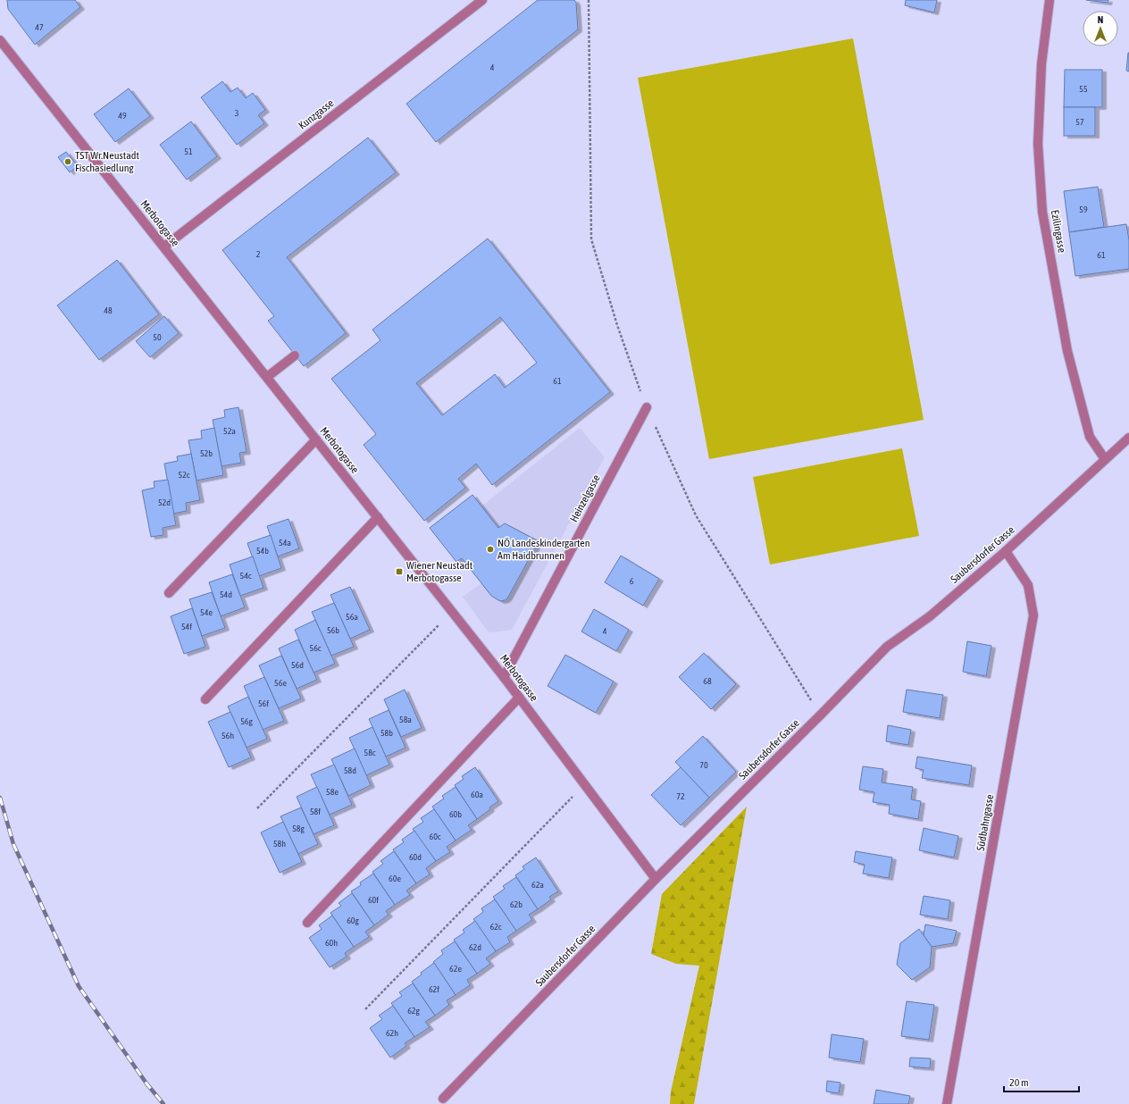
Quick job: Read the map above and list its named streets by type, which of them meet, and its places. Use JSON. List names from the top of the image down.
{
  "streets": {
    "street": [
      "Kunzgasse",
      "Merbotogasse",
      "Ezilingasse",
      "Heinzelgasse",
      "Saubersdorfer Gasse",
      "Südbahngasse"
    ]
  },
  "crossings": [
    ["Kunzgasse", "Merbotogasse"],
    ["Merbotogasse", "Heinzelgasse"],
    ["Merbotogasse", "Saubersdorfer Gasse"],
    ["Ezilingasse", "Saubersdorfer Gasse"],
    ["Saubersdorfer Gasse", "Südbahngasse"]
  ],
  "places": {
    "other": ["TST Wr.Neustadt Fischasiedlung", "NÖ Landeskindergarten Am Haidbrunnen"],
    "transit": ["Wiener Neustadt Merbotogasse"]
  },
  "house_numbers": [
    "47",
    "4",
    "55",
    "3",
    "49",
    "57",
    "51",
    "59",
    "2",
    "61",
    "48",
    "50",
    "61",
    "52a",
    "52b",
    "52c",
    "52d",
    "54a",
    "54b",
    "54c",
    "6",
    "54d",
    "54e",
    "56a",
    "54f",
    "56b",
    "4",
    "56c",
    "56d",
    "68",
    "56e",
    "56f",
    "58a",
    "56g",
    "58b",
    "56h",
    "58c",
    "70",
    "58d",
    "58e",
    "60a",
    "72",
    "58f",
    "60b",
    "58g",
    "60c",
    "58h",
    "60d",
    "60e",
    "62a",
    "60f",
    "62b",
    "60g",
    "62c",
    "60h",
    "62d",
    "62e",
    "62f",
    "62g",
    "62h"
  ],
  "scale_bar": "20 m",
  "north": "top"
}
